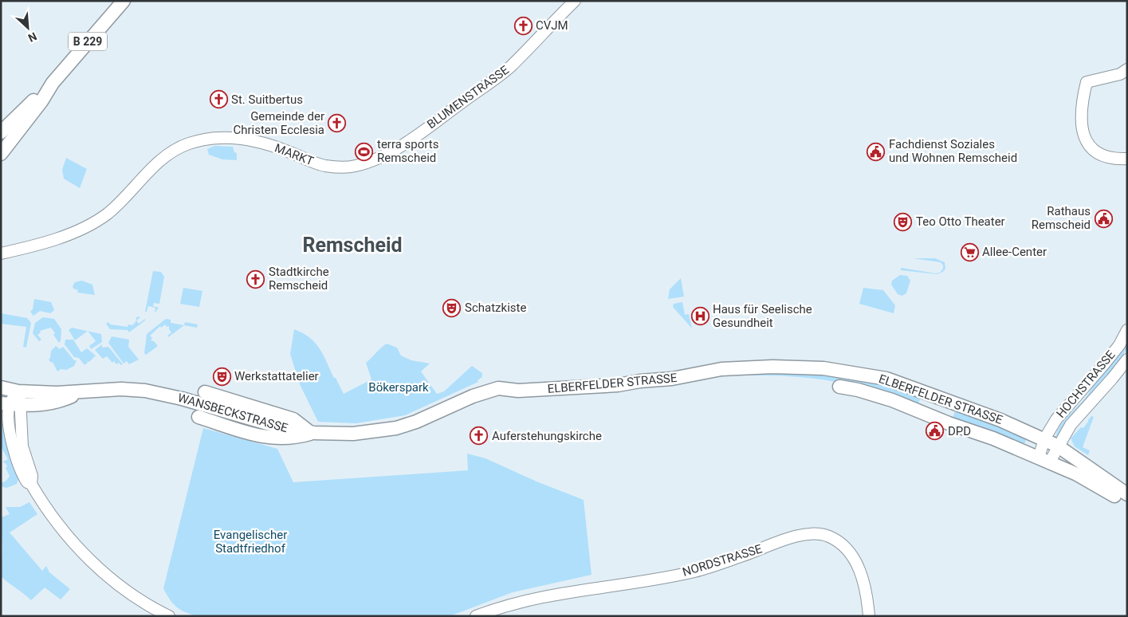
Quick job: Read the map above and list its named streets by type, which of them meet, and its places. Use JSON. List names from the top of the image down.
{
  "streets": {
    "main road": ["B 229", "ELBERFELDER STRASSE", "WANSBECKSTRASSE"],
    "street": [
      "BLUMENSTRASSE",
      "MARKT",
      "HOCHSTRASSE",
      "NORDSTRASSE"
    ]
  },
  "crossings": [
    ["BLUMENSTRASSE", "MARKT"],
    ["ELBERFELDER STRASSE", "HOCHSTRASSE"],
    ["ELBERFELDER STRASSE", "WANSBECKSTRASSE"]
  ],
  "districts": ["Remscheid"],
  "parks": ["Bökerspark", "Evangelischer Stadtfriedhof"],
  "places": {
    "church": [
      "CVJM",
      "St. Suitbertus",
      "Gemeinde der Christen Ecclesia",
      "Stadtkirche Remscheid",
      "Auferstehungskirche"
    ],
    "sports": ["terra sports Remscheid"],
    "public building": ["Fachdienst Soziales und Wohnen Remscheid", "Rathaus Remscheid", "DPD"],
    "theatre": ["Teo Otto Theater", "Schatzkiste", "Werkstattatelier"],
    "supermarket": ["Allee-Center"],
    "hospital": ["Haus für Seelische Gesundheit"]
  },
  "north": "bottom right"
}
